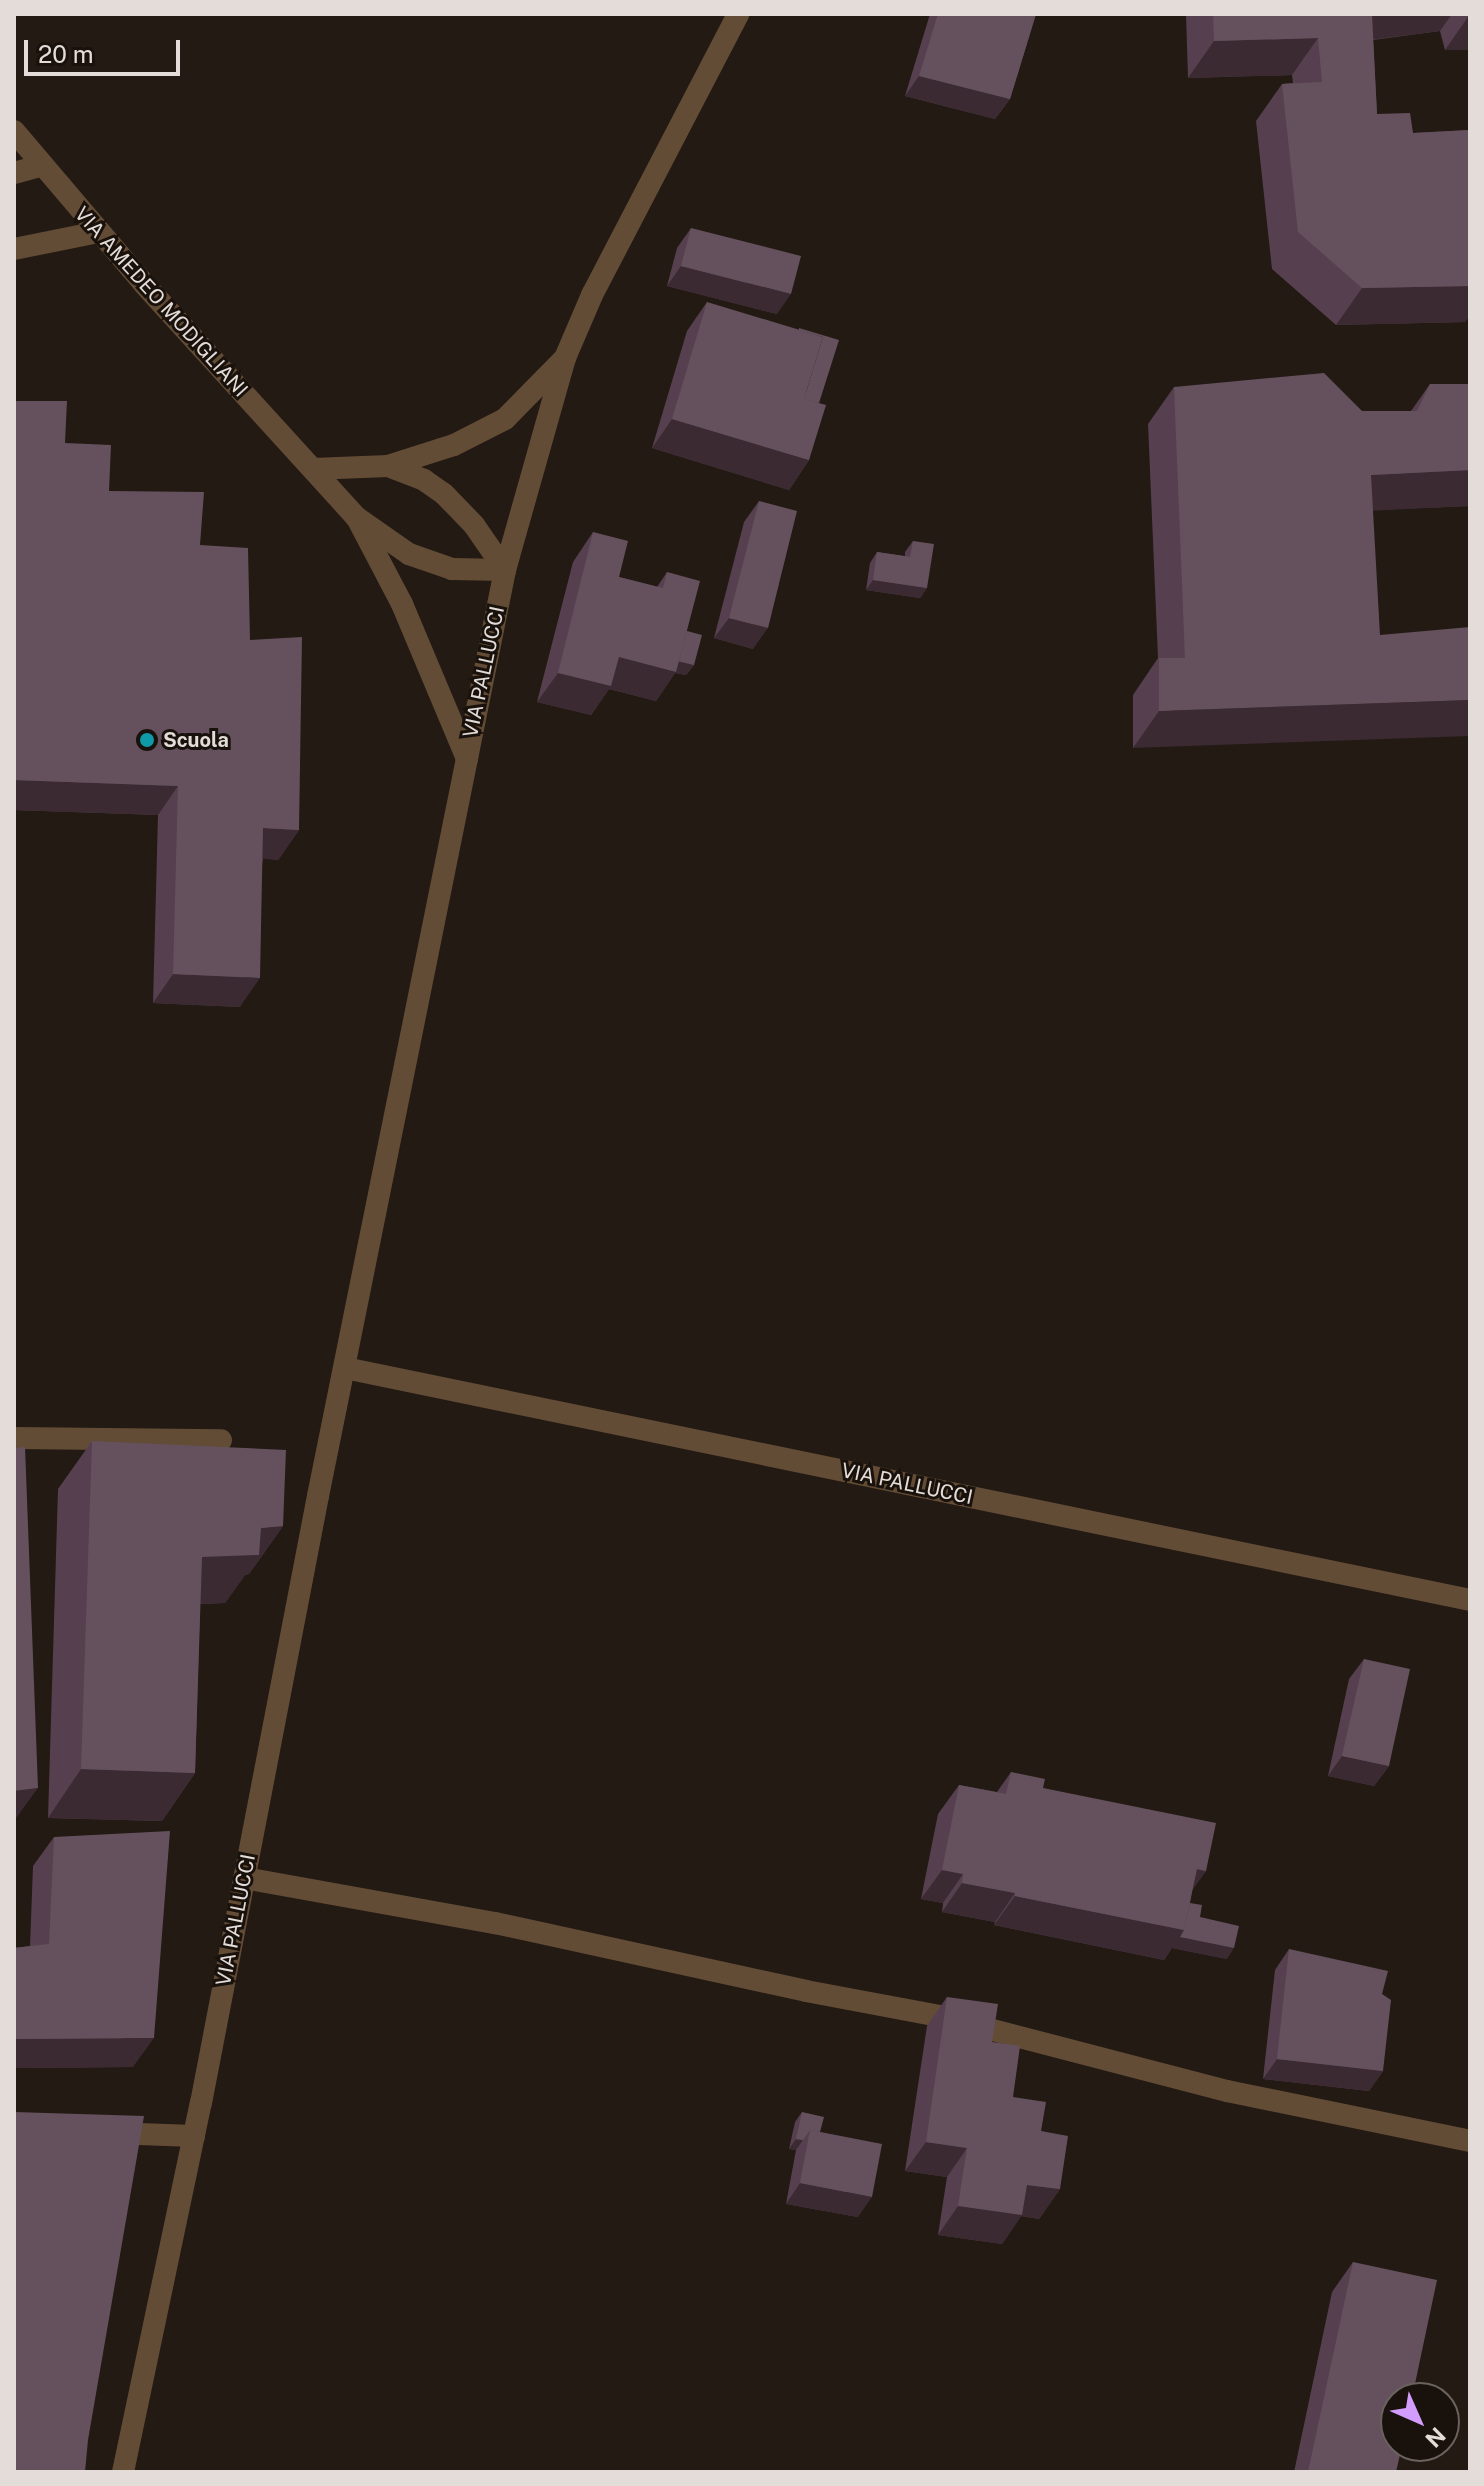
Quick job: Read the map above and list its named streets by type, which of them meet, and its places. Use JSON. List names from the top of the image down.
{
  "streets": {
    "street": ["VIA AMEDEO MODIGLIANI", "VIA PALLUCCI"]
  },
  "crossings": [
    ["VIA AMEDEO MODIGLIANI", "VIA PALLUCCI"]
  ],
  "places": ["Scuola"],
  "scale_bar": "20 m",
  "north": "bottom right"
}
